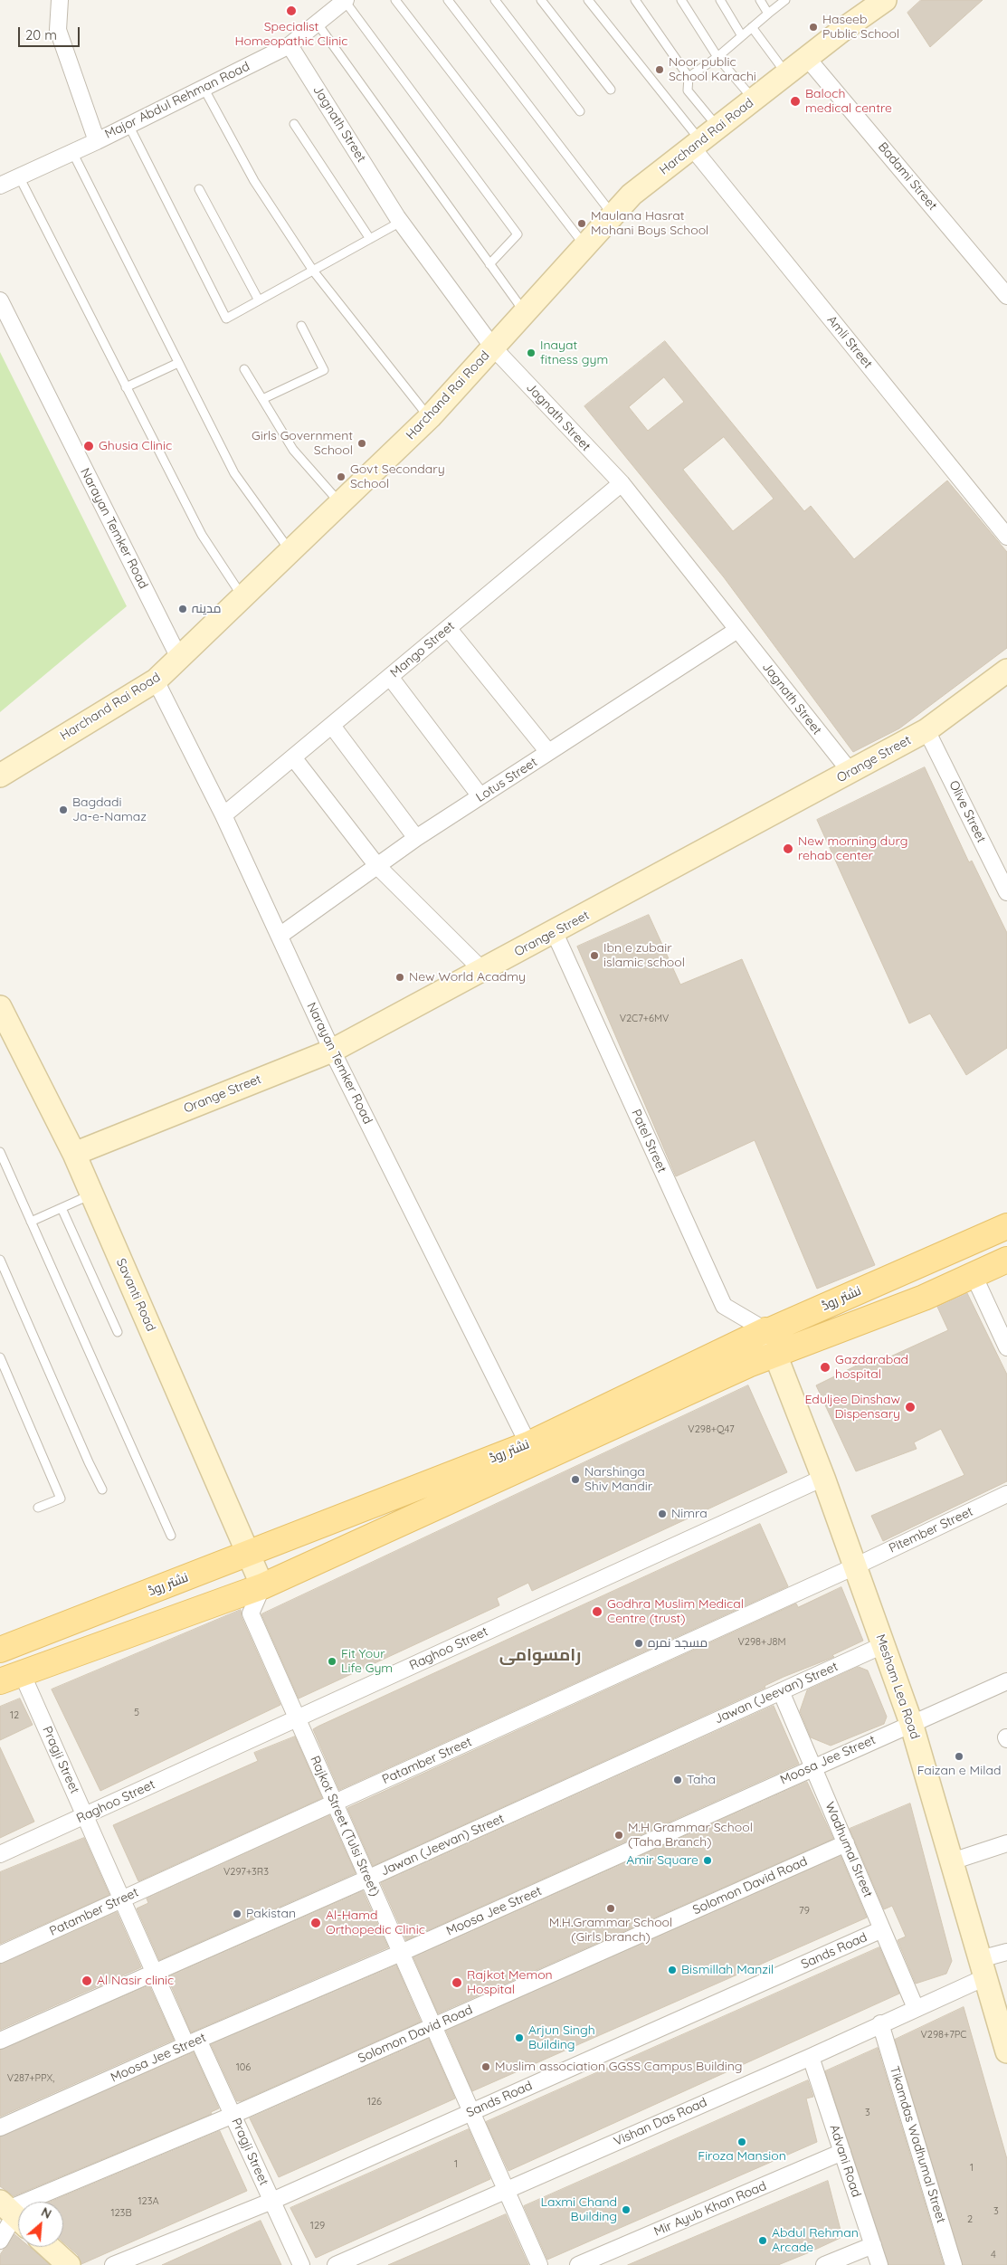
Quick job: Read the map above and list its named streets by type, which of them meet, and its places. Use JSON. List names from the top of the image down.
{
  "streets": {
    "main road": ["نشتر روڈ"],
    "street": [
      "Major Abdul Rehman Road",
      "Jagnath Street",
      "Harchand Rai Road",
      "Badami Street",
      "Amli Street",
      "Narayan Temker Road",
      "Mango Street",
      "Orange Street",
      "Lotus Street",
      "Olive Street",
      "Patel Street",
      "Savanti Road",
      "Pitember Street",
      "Raghoo Street",
      "Mesham Lea Road",
      "Jawan (Jeevan) Street",
      "Pragji Street",
      "Moosa Jee Street",
      "Patamber Street",
      "Rajkot Street (Tulsi Street)",
      "Wadhumal Street",
      "Solomon David Road",
      "Sands Road",
      "Vishan Das Road",
      "Tikamdas Wadhumal Street",
      "Advani Road",
      "Mir Ayub Khan Road"
    ]
  },
  "crossings": [
    ["Major Abdul Rehman Road", "Jagnath Street"],
    ["Jagnath Street", "Harchand Rai Road"],
    ["Jagnath Street", "Mango Street"],
    ["Jagnath Street", "Orange Street"],
    ["Jagnath Street", "Lotus Street"],
    ["Harchand Rai Road", "Badami Street"],
    ["Harchand Rai Road", "Amli Street"],
    ["Harchand Rai Road", "Narayan Temker Road"],
    ["Narayan Temker Road", "Mango Street"],
    ["Narayan Temker Road", "Orange Street"],
    ["Narayan Temker Road", "Lotus Street"],
    ["Narayan Temker Road", "نشتر روڈ"],
    ["Orange Street", "Olive Street"],
    ["Orange Street", "Patel Street"],
    ["Orange Street", "Savanti Road"],
    ["Patel Street", "نشتر روڈ"],
    ["Patel Street", "Mesham Lea Road"],
    ["Savanti Road", "نشتر روڈ"],
    ["Savanti Road", "Rajkot Street (Tulsi Street)"],
    ["نشتر روڈ", "Mesham Lea Road"],
    ["نشتر روڈ", "Pragji Street"],
    ["نشتر روڈ", "Rajkot Street (Tulsi Street)"],
    ["Pitember Street", "Mesham Lea Road"],
    ["Pitember Street", "Patamber Street"],
    ["Raghoo Street", "Mesham Lea Road"],
    ["Raghoo Street", "Pragji Street"],
    ["Raghoo Street", "Rajkot Street (Tulsi Street)"],
    ["Mesham Lea Road", "Jawan (Jeevan) Street"],
    ["Mesham Lea Road", "Moosa Jee Street"],
    ["Mesham Lea Road", "Patamber Street"],
    ["Mesham Lea Road", "Vishan Das Road"],
    ["Jawan (Jeevan) Street", "Pragji Street"],
    ["Jawan (Jeevan) Street", "Rajkot Street (Tulsi Street)"],
    ["Jawan (Jeevan) Street", "Wadhumal Street"],
    ["Pragji Street", "Moosa Jee Street"],
    ["Pragji Street", "Patamber Street"],
    ["Pragji Street", "Solomon David Road"],
    ["Pragji Street", "Sands Road"],
    ["Moosa Jee Street", "Rajkot Street (Tulsi Street)"],
    ["Moosa Jee Street", "Wadhumal Street"],
    ["Patamber Street", "Rajkot Street (Tulsi Street)"],
    ["Rajkot Street (Tulsi Street)", "Solomon David Road"],
    ["Rajkot Street (Tulsi Street)", "Sands Road"],
    ["Rajkot Street (Tulsi Street)", "Vishan Das Road"],
    ["Wadhumal Street", "Solomon David Road"],
    ["Wadhumal Street", "Sands Road"],
    ["Wadhumal Street", "Vishan Das Road"],
    ["Vishan Das Road", "Tikamdas Wadhumal Street"],
    ["Vishan Das Road", "Advani Road"],
    ["Advani Road", "Mir Ayub Khan Road"]
  ],
  "districts": ["رامسوامی"],
  "places": [
    "Specialist Homeopathic Clinic",
    "Haseeb Public School",
    "Noor public School Karachi",
    "Baloch medical centre",
    "Maulana Hasrat Mohani Boys School",
    "Inayat fitness gym",
    "Girls Government School",
    "Ghusia Clinic",
    "Govt Secondary School",
    "مدینہ",
    "Bagdadi Ja-e-Namaz",
    "New morning durg rehab center",
    "Ibn e zubair islamic school",
    "New World Acadmy",
    "Gazdarabad hospital",
    "Eduljee Dinshaw Dispensary",
    "Narshinga Shiv Mandir",
    "Nimra",
    "Godhra Muslim Medical Centre (trust)",
    "مسجد نمرہ",
    "Fit Your Life Gym",
    "Faizan e Milad",
    "Taha",
    "M.H Grammar School (Taha Branch)",
    "Amir Square",
    "M.H.Grammar School (Girls branch)",
    "Pakistan",
    "Al-Hamd Orthopedic Clinic",
    "Bismillah Manzil",
    "Al Nasir clinic",
    "Rajkot Memon Hospital",
    "Arjun Singh Building",
    "Muslim association GGSS Campus Building",
    "Firoza Mansion",
    "Laxmi Chand Building",
    "Abdul Rehman Arcade"
  ],
  "house_numbers": [
    "V2C7+6MV",
    "V298+Q47",
    "V298+J8M",
    "5",
    "12",
    "V297+3R3",
    "79",
    "V298+7PC",
    "106",
    "V287+PPX,",
    "126",
    "3",
    "1",
    "1",
    "123A",
    "3",
    "123B",
    "2",
    "129",
    "4"
  ],
  "scale_bar": "20 m",
  "north": "top right"
}
